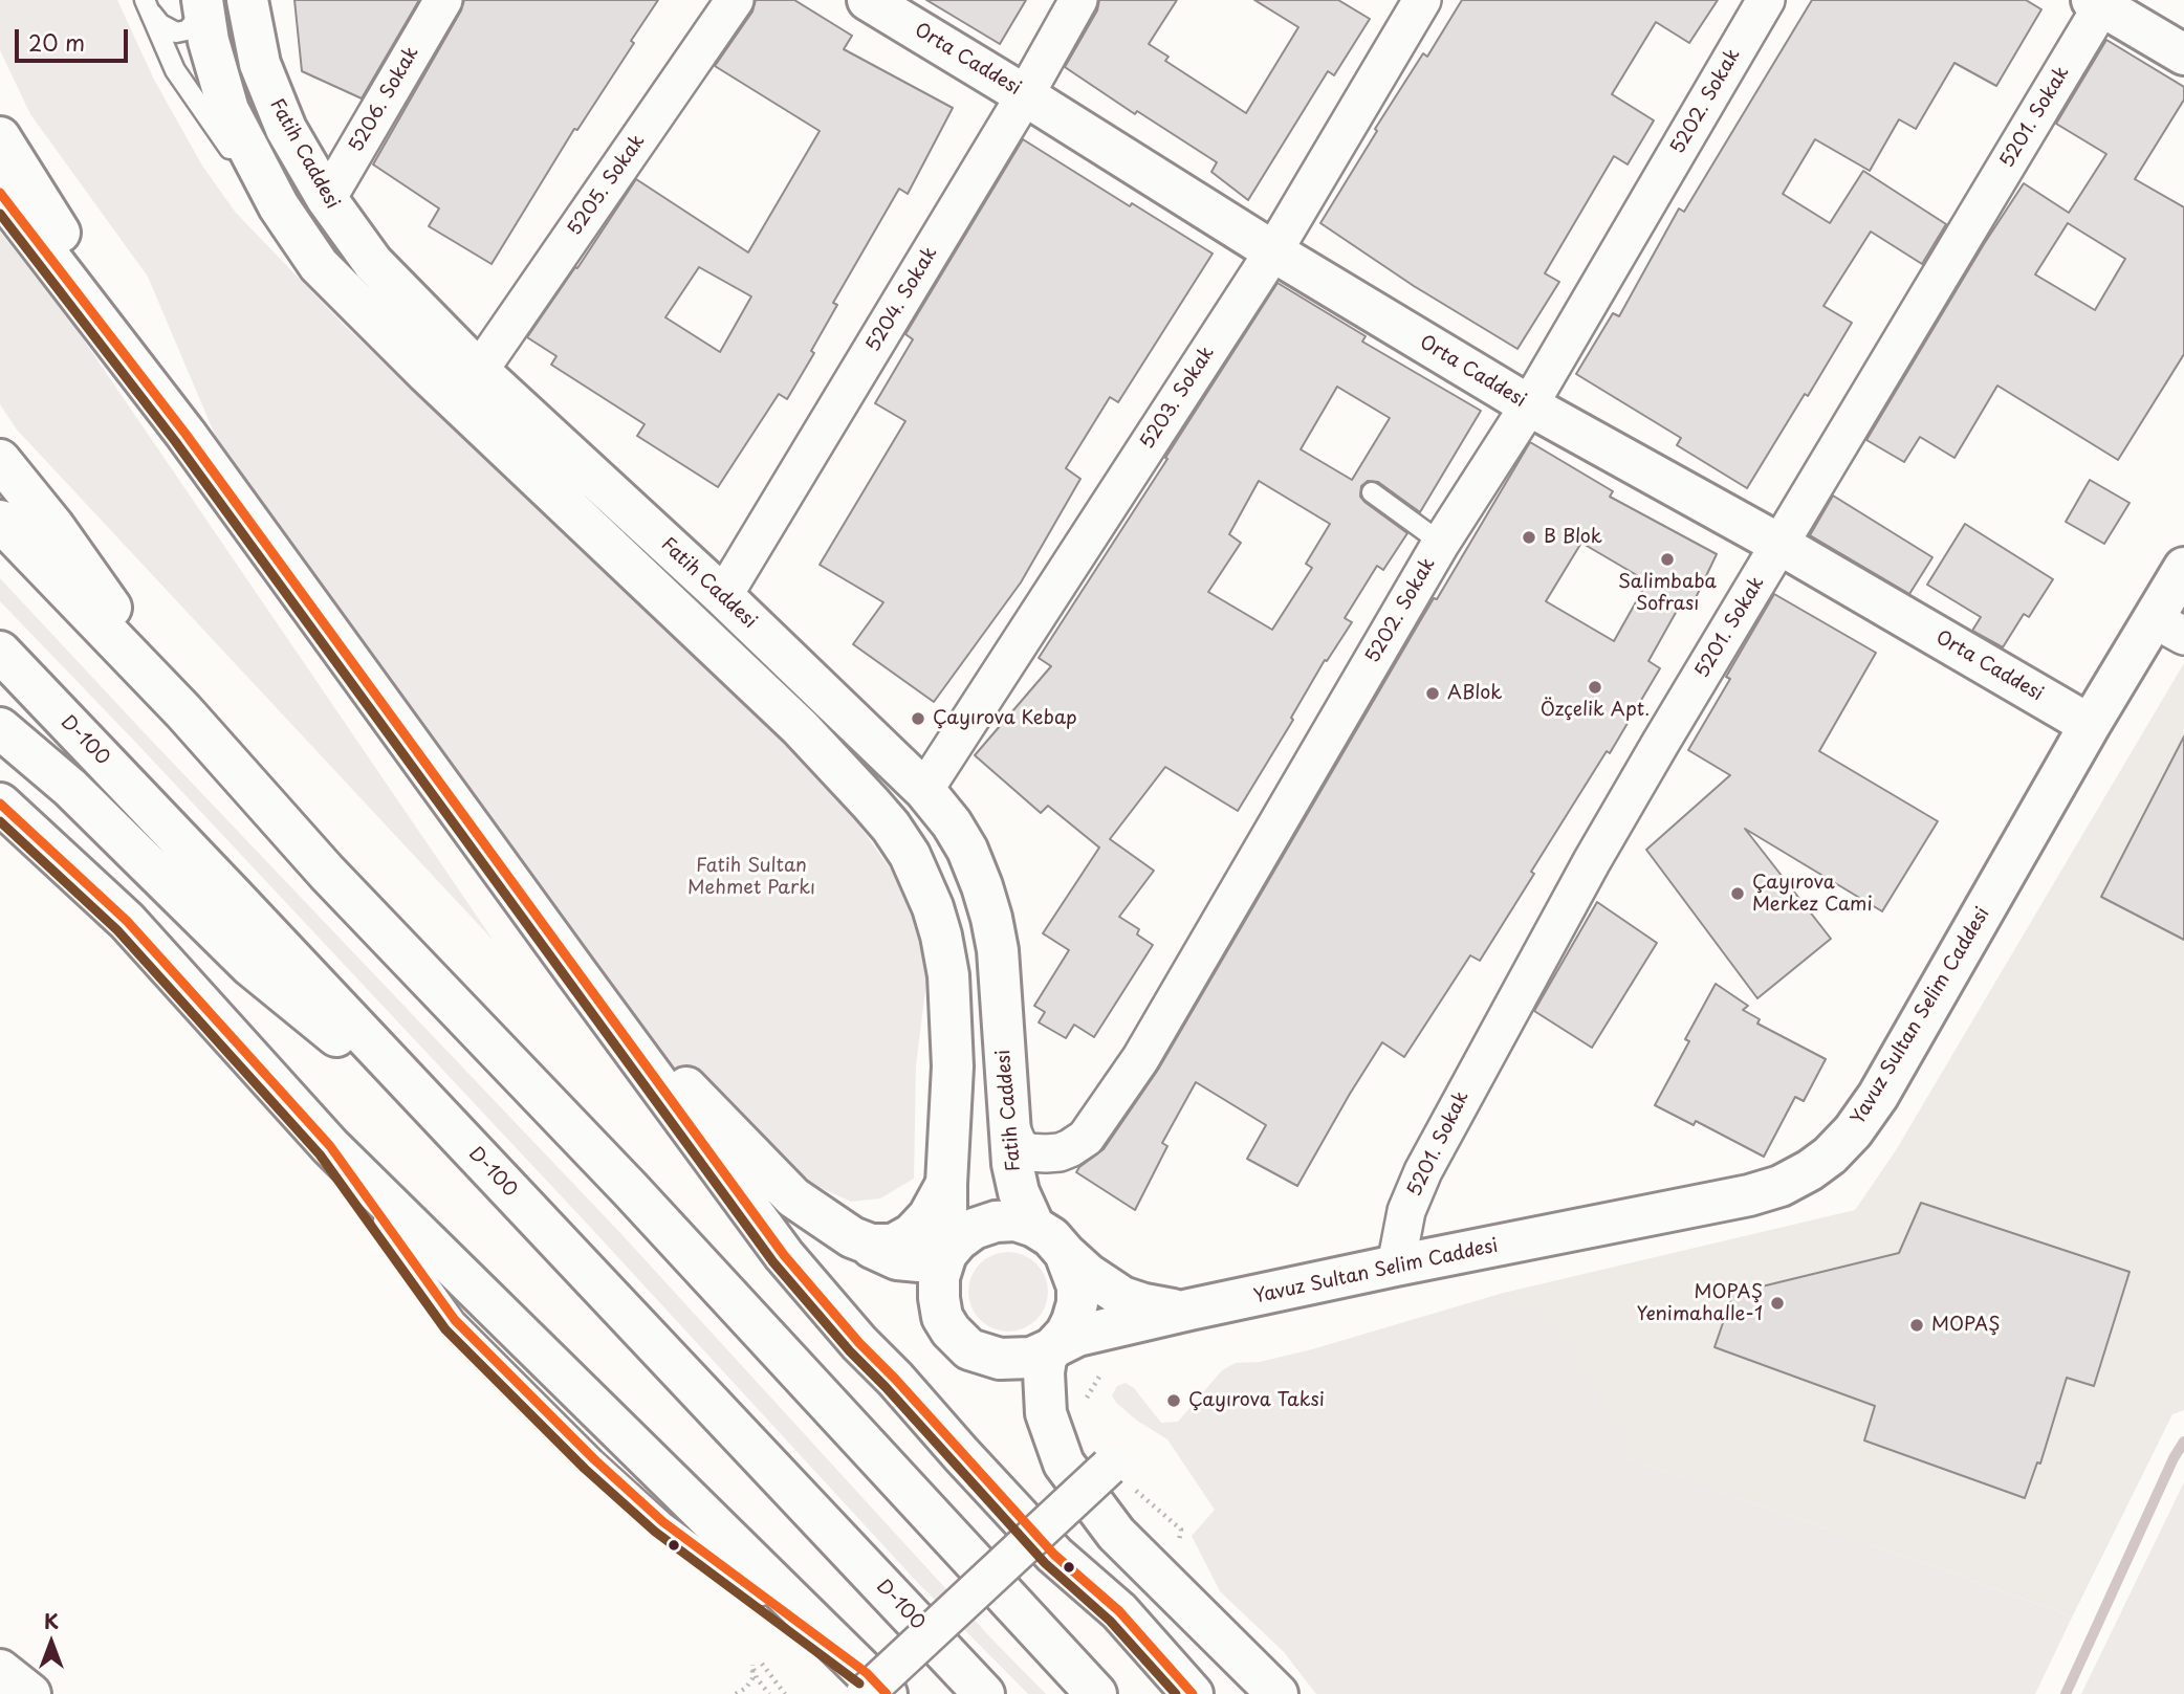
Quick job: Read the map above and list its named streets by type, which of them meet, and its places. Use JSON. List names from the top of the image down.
{
  "streets": {
    "main road": [
      "Orta Caddesi",
      "Fatih Caddesi",
      "D-100",
      "Yavuz Sultan Selim Caddesi"
    ],
    "street": [
      "5206. Sokak",
      "5202. Sokak",
      "5201. Sokak",
      "5205. Sokak",
      "5204. Sokak",
      "5203. Sokak"
    ]
  },
  "crossings": [
    ["Orta Caddesi", "5202. Sokak"],
    ["Orta Caddesi", "5201. Sokak"],
    ["Orta Caddesi", "5204. Sokak"],
    ["Orta Caddesi", "5203. Sokak"],
    ["Orta Caddesi", "Yavuz Sultan Selim Caddesi"],
    ["5206. Sokak", "Fatih Caddesi"],
    ["5202. Sokak", "Fatih Caddesi"],
    ["5202. Sokak", "Yavuz Sultan Selim Caddesi"],
    ["5201. Sokak", "Yavuz Sultan Selim Caddesi"],
    ["Fatih Caddesi", "5205. Sokak"],
    ["Fatih Caddesi", "5204. Sokak"],
    ["Fatih Caddesi", "5203. Sokak"],
    ["Fatih Caddesi", "Yavuz Sultan Selim Caddesi"]
  ],
  "parks": ["Fatih Sultan Mehmet Parkı"],
  "places": [
    "B Blok",
    "Salimbaba Sofrası",
    "Özçelik Apt.",
    "ABlok",
    "Çayırova Kebap",
    "Çayırova Merkez Cami",
    "MOPAŞ Yenimahalle-1",
    "MOPAŞ",
    "Çayırova Taksi"
  ],
  "scale_bar": "20 m",
  "north": "top"
}
